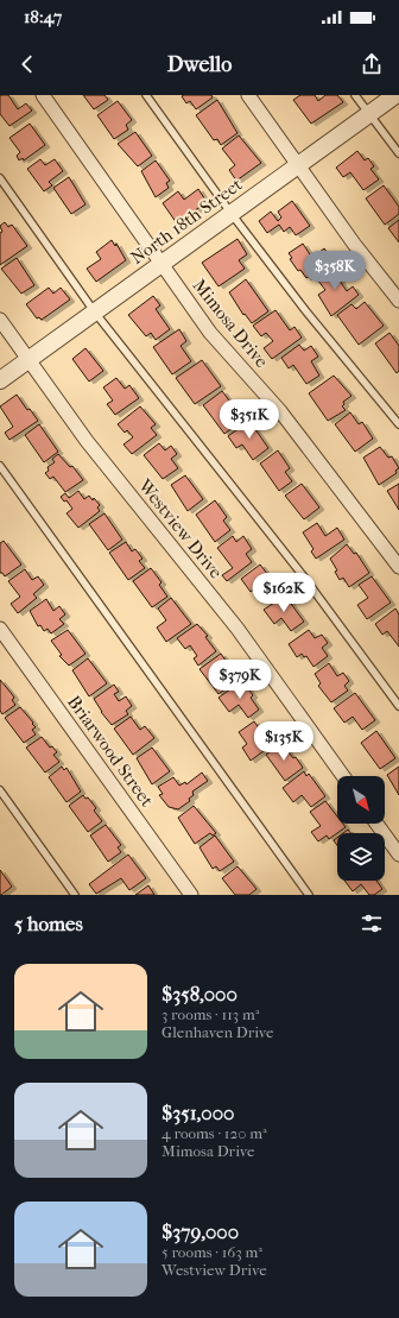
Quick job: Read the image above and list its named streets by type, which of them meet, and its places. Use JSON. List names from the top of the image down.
{
  "streets": {
    "street": [
      "North 18th Street",
      "Mimosa Drive",
      "Westview Drive",
      "Briarwood Street"
    ]
  },
  "crossings": [
    ["North 18th Street", "Mimosa Drive"],
    ["North 18th Street", "Westview Drive"]
  ],
  "north": "bottom right",
  "page": {
    "status": "18:47",
    "header": "Dwello",
    "price": [
      "$358K",
      "$351K",
      "$162K",
      "$379K",
      "$135K"
    ],
    "heading": "5 homes",
    "list": [
      {
        "name": "$358,000",
        "note": "3 rooms · 113 m² · Glenhaven Drive"
      },
      {
        "name": "$351,000",
        "note": "4 rooms · 120 m² · Mimosa Drive"
      },
      {
        "name": "$379,000",
        "note": "5 rooms · 163 m² · Westview Drive"
      }
    ]
  }
}
